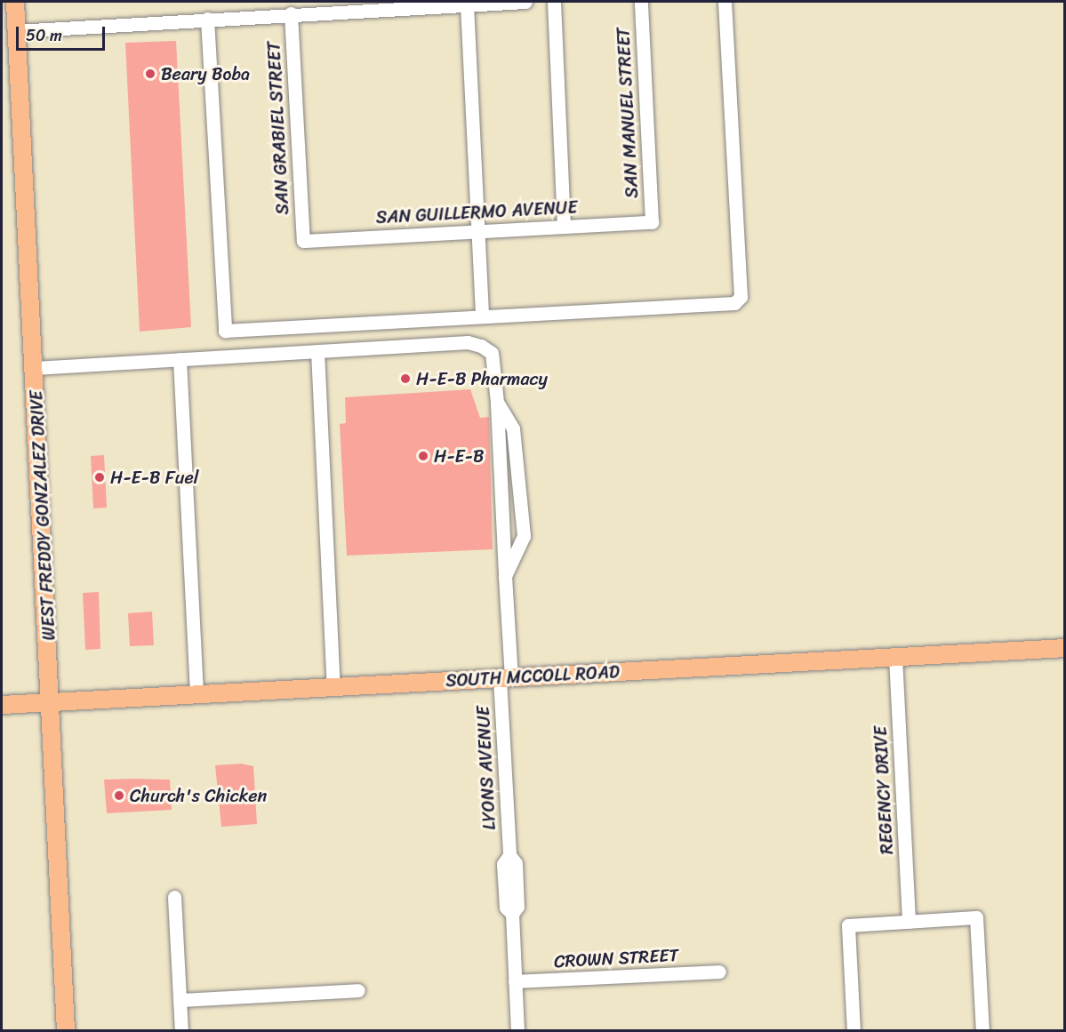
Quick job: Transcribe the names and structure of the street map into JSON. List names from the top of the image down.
{
  "streets": {
    "main road": ["WEST FREDDY GONZALEZ DRIVE", "SOUTH MCCOLL ROAD"],
    "street": [
      "SAN MANUEL STREET",
      "SAN GRABIEL STREET",
      "SAN GUILLERMO AVENUE",
      "LYONS AVENUE",
      "REGENCY DRIVE",
      "CROWN STREET"
    ]
  },
  "crossings": [
    ["SAN MANUEL STREET", "SAN GUILLERMO AVENUE"],
    ["SAN GRABIEL STREET", "SAN GUILLERMO AVENUE"],
    ["WEST FREDDY GONZALEZ DRIVE", "SOUTH MCCOLL ROAD"],
    ["SOUTH MCCOLL ROAD", "LYONS AVENUE"],
    ["SOUTH MCCOLL ROAD", "REGENCY DRIVE"],
    ["LYONS AVENUE", "CROWN STREET"]
  ],
  "places": [
    "Beary Boba",
    "H-E-B Pharmacy",
    "H-E-B",
    "H-E-B Fuel",
    "Church's Chicken"
  ],
  "scale_bar": "50 m"
}
